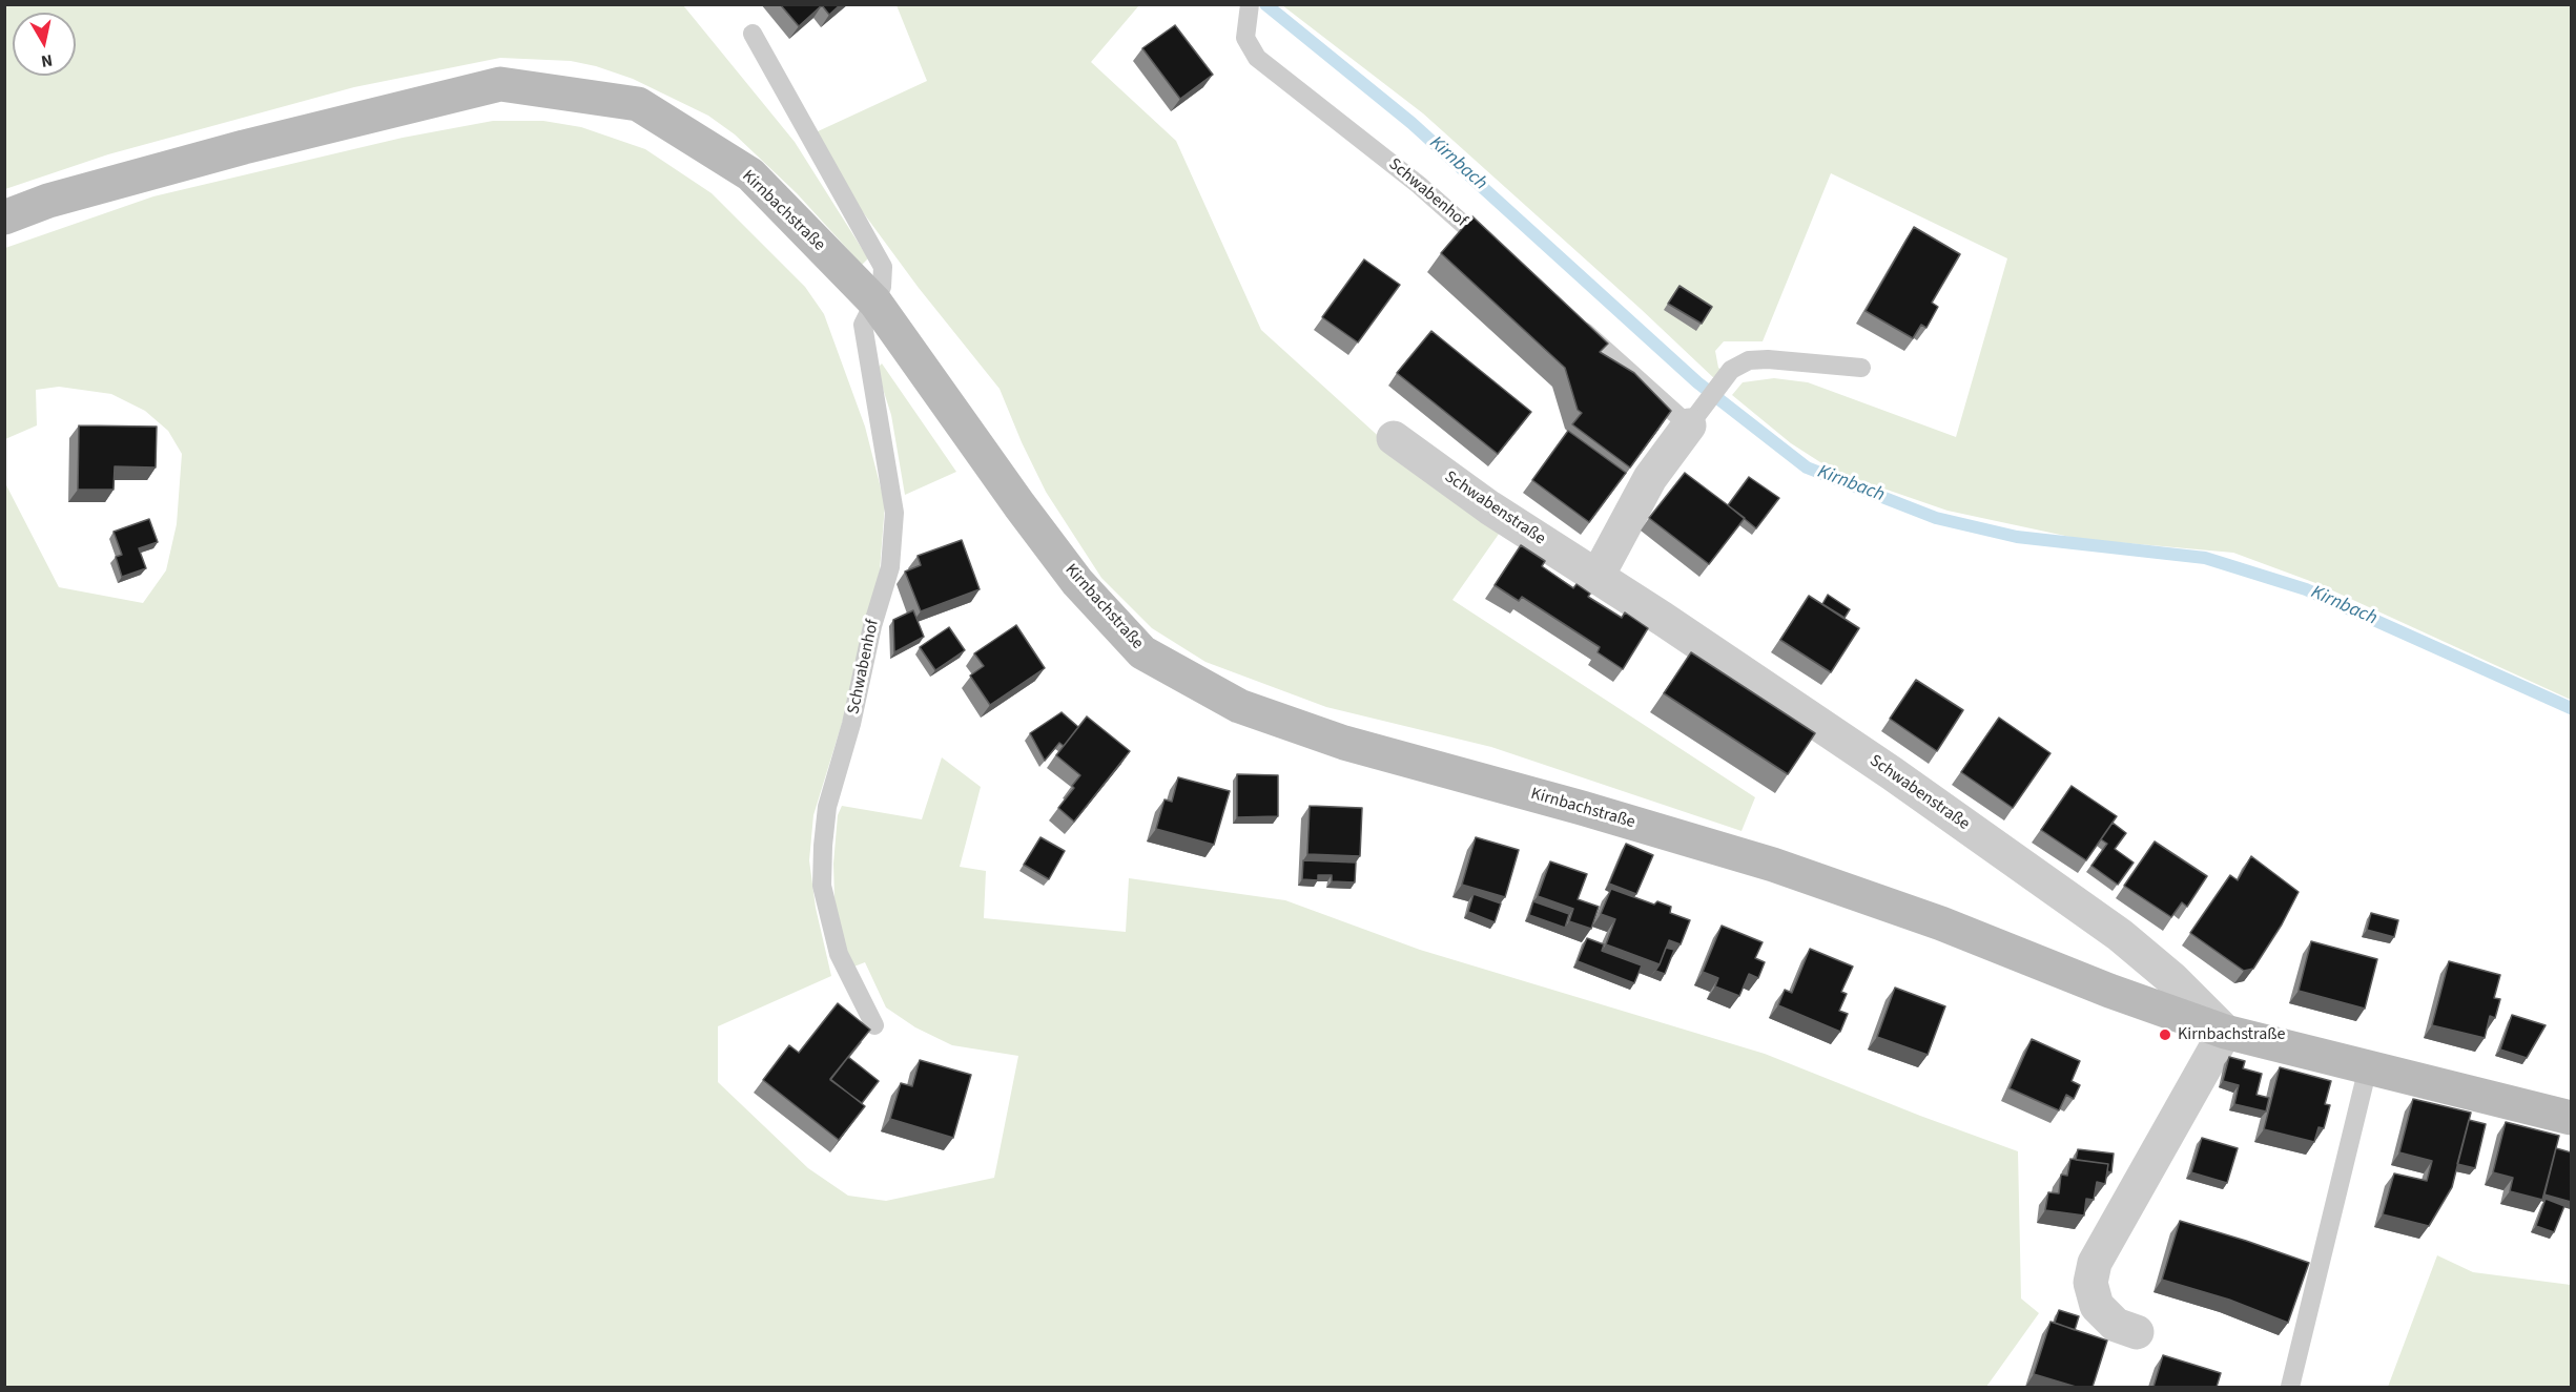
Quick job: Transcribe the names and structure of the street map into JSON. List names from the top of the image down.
{
  "streets": {
    "main road": ["Kirnbachstraße"],
    "street": ["Schwabenstraße"],
    "lane": ["Schwabenhof"]
  },
  "crossings": [
    ["Schwabenhof", "Kirnbachstraße"],
    ["Kirnbachstraße", "Schwabenstraße"]
  ],
  "water": ["Kirnbach"],
  "places": ["Kirnbachstraße"],
  "north": "bottom"
}
